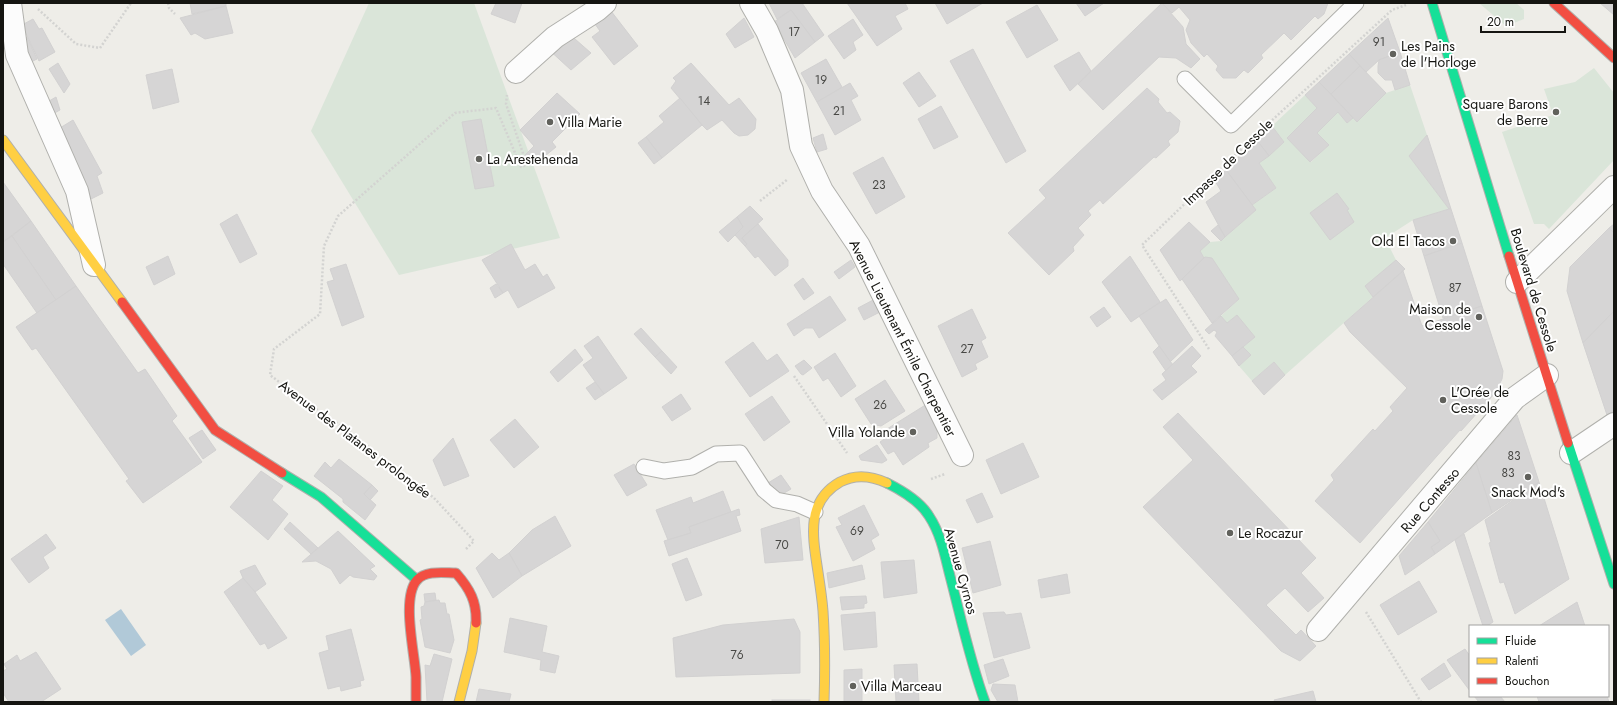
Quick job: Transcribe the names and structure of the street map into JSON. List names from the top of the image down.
{
  "streets": {
    "street": [
      "Boulevard de Cessole",
      "Avenue Lieutenant Émile Charpentier",
      "Rue Contesso",
      "Avenue Cyrnos"
    ],
    "path": ["Impasse de Cessole", "Avenue des Platanes prolongée"]
  },
  "crossings": [
    ["Boulevard de Cessole", "Rue Contesso"]
  ],
  "places": [
    "Les Pains de l'Horloge",
    "Square Barons de Berre",
    "Villa Marie",
    "La Arestehenda",
    "Old El Tacos",
    "Maison de Cessole",
    "L'Orée de Cessole",
    "Villa Yolande",
    "Snack Mod's",
    "Le Rocazur",
    "Villa Marceau"
  ],
  "house_numbers": [
    "17",
    "91",
    "19",
    "14",
    "21",
    "23",
    "87",
    "27",
    "26",
    "83",
    "83",
    "69",
    "70",
    "76"
  ],
  "legend": ["Fluide", "Ralenti", "Bouchon"],
  "scale_bar": "20 m"
}
